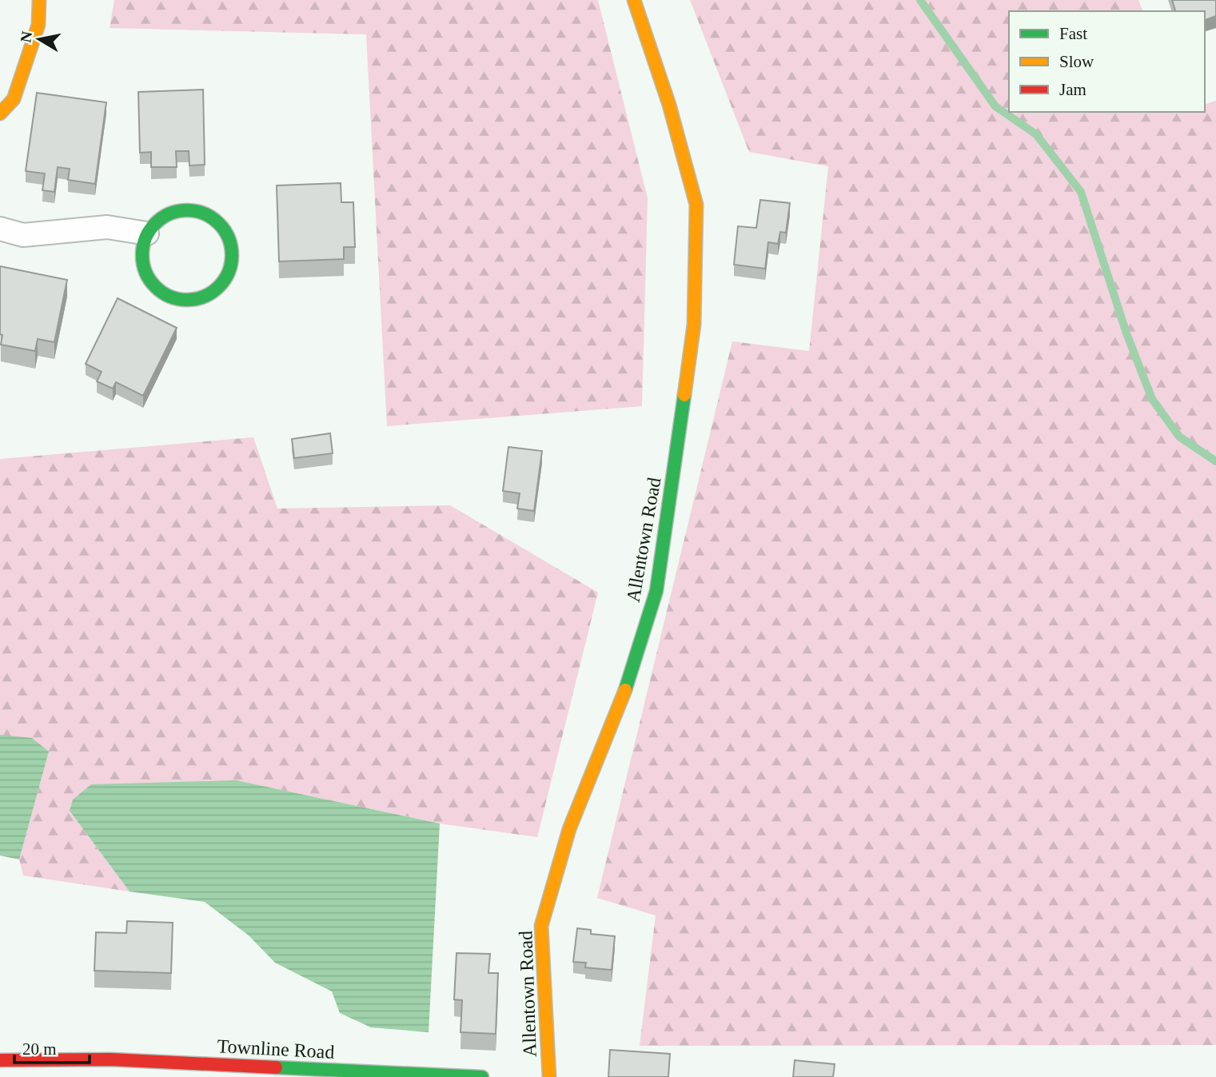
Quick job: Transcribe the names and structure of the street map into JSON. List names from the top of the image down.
{
  "streets": {
    "street": ["Allentown Road", "Townline Road"]
  },
  "legend": ["Fast", "Slow", "Jam"],
  "scale_bar": "20 m",
  "north": "left"
}
